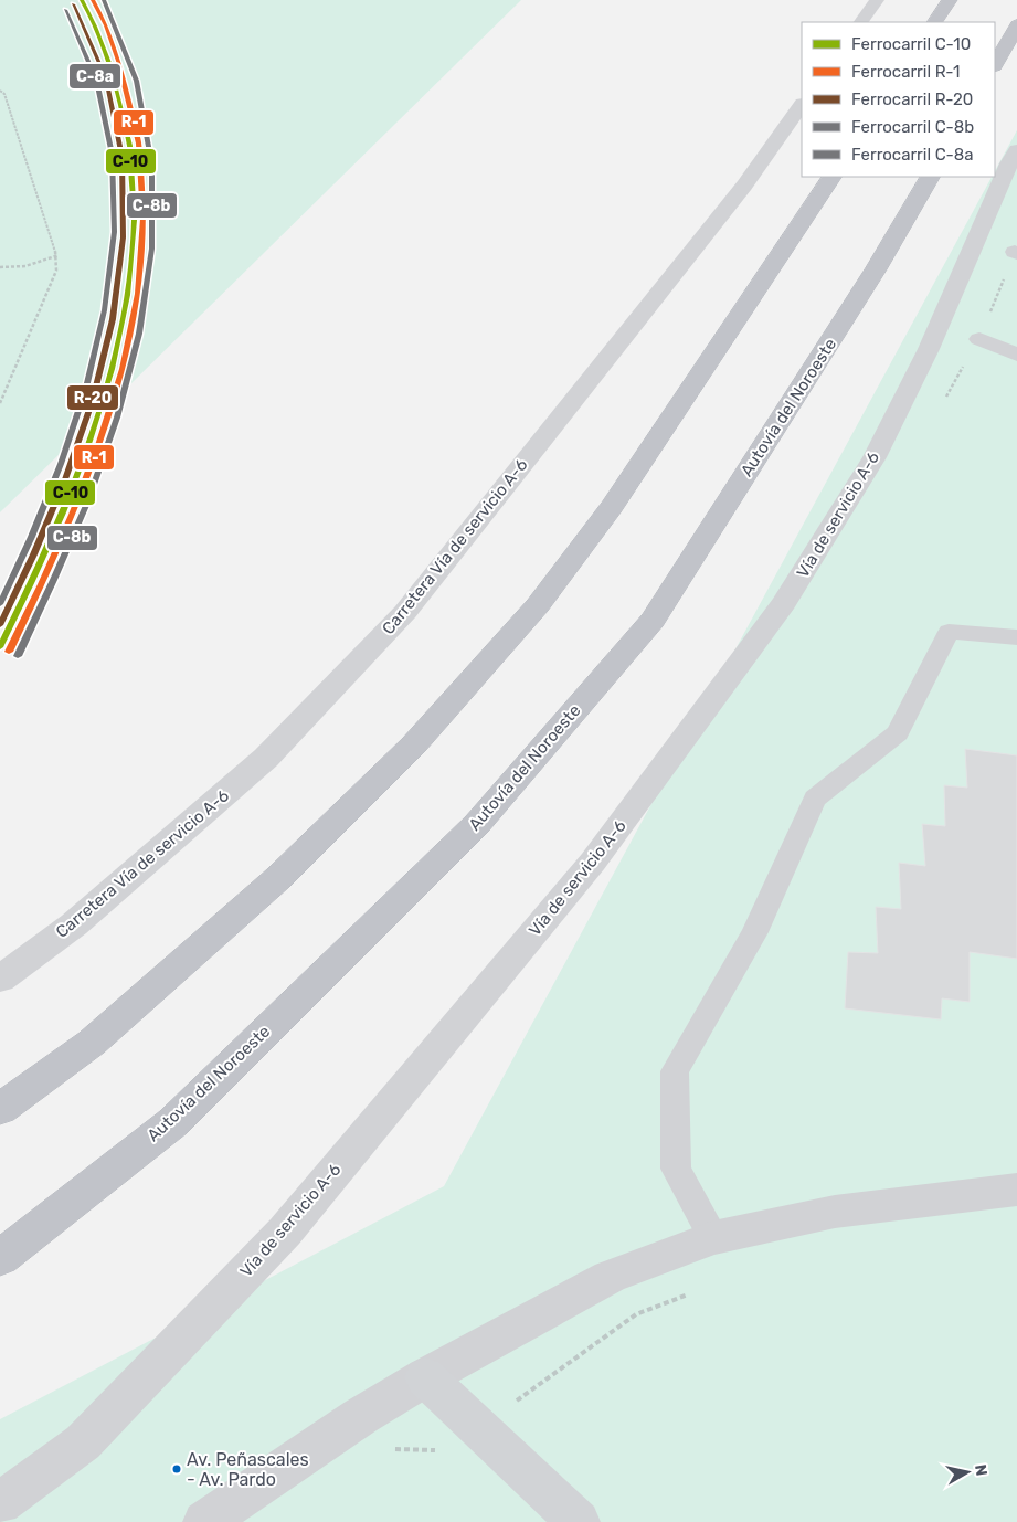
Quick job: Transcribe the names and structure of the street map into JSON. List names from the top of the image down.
{
  "streets": {
    "highway": ["Autovía del Noroeste"],
    "street": ["Vía de servicio A-6", "Carretera Vía de servicio A-6"]
  },
  "places": ["Av. Peñascales - Av. Pardo"],
  "lines": [
    "rail line C-10",
    "rail line R-1",
    "rail line C-8b",
    "rail line R-20",
    "rail line C-8a"
  ],
  "legend": [
    "Ferrocarril C-10",
    "Ferrocarril R-1",
    "Ferrocarril R-20",
    "Ferrocarril C-8b",
    "Ferrocarril C-8a"
  ],
  "north": "right"
}
